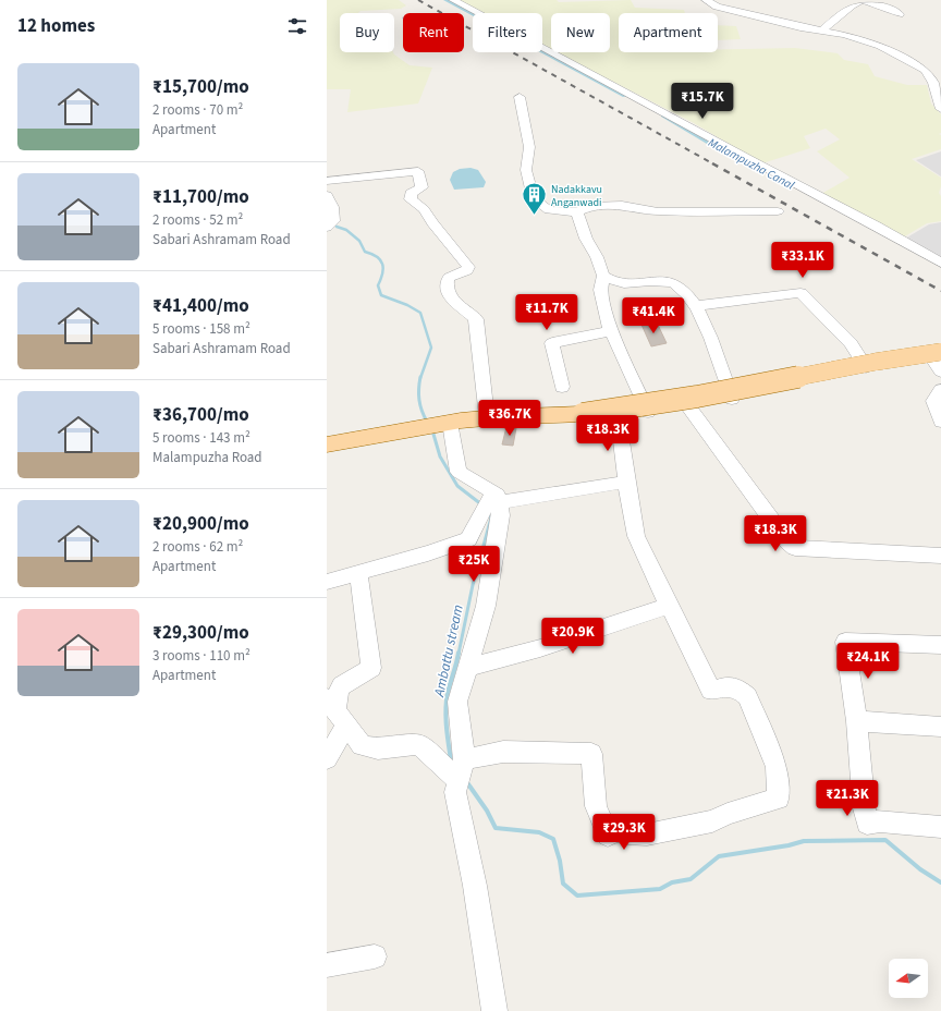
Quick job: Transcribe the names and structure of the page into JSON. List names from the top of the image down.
{
  "water": ["Malampuzha Canal", "Ambattu stream"],
  "places": {
    "building": ["Nadakkavu Anganwadi"]
  },
  "north": "left",
  "page": {
    "heading": "12 homes",
    "chip": [
      "Buy",
      "Rent",
      "Filters",
      "New",
      "Apartment"
    ],
    "list": [
      {
        "name": "₹15,700/mo",
        "note": "2 rooms · 70 m² · Apartment"
      },
      {
        "name": "₹11,700/mo",
        "note": "2 rooms · 52 m² · Sabari Ashramam Road"
      },
      {
        "name": "₹41,400/mo",
        "note": "5 rooms · 158 m² · Sabari Ashramam Road"
      },
      {
        "name": "₹36,700/mo",
        "note": "5 rooms · 143 m² · Malampuzha Road"
      },
      {
        "name": "₹20,900/mo",
        "note": "2 rooms · 62 m² · Apartment"
      },
      {
        "name": "₹29,300/mo",
        "note": "3 rooms · 110 m² · Apartment"
      }
    ],
    "price": [
      "₹15.7K",
      "₹33.1K",
      "₹11.7K",
      "₹41.4K",
      "₹36.7K",
      "₹18.3K",
      "₹18.3K",
      "₹25K",
      "₹20.9K",
      "₹24.1K",
      "₹21.3K",
      "₹29.3K"
    ]
  }
}
